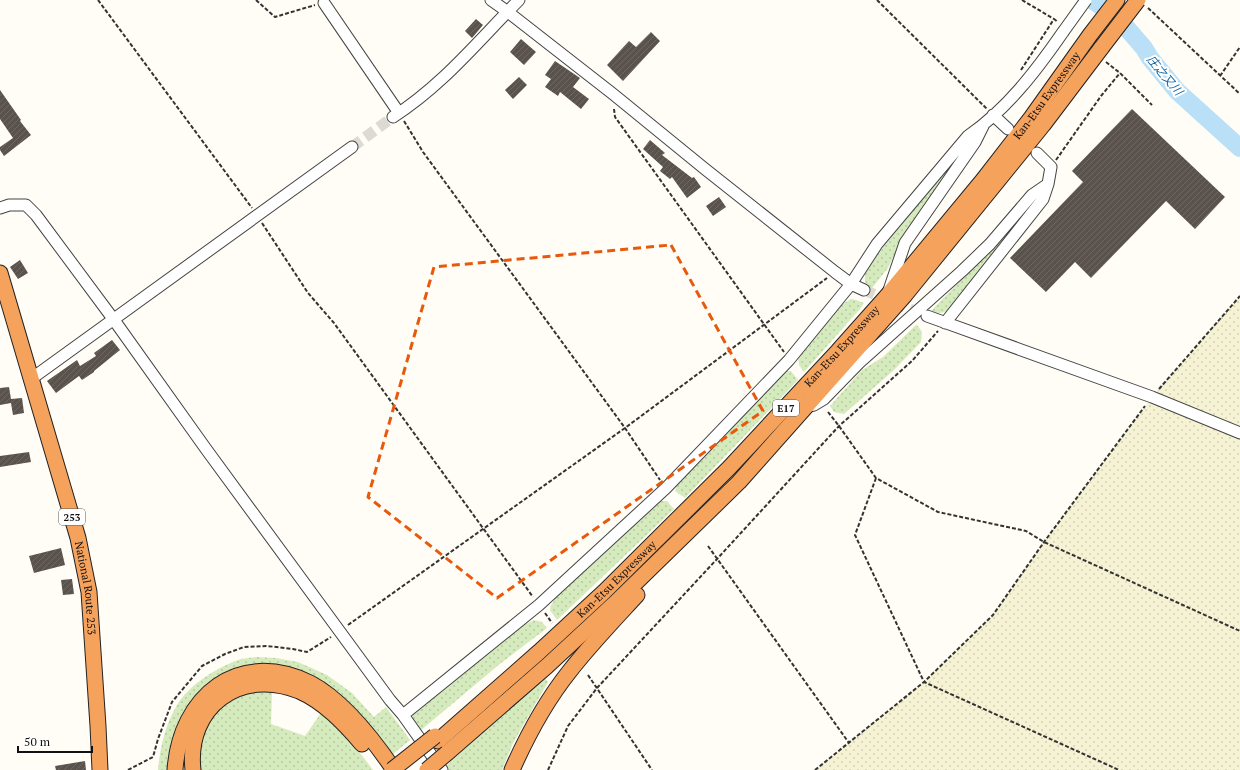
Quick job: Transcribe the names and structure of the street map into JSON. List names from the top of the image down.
{
  "streets": {
    "highway": [
      "Kan-Etsu Expressway",
      "E17",
      "253",
      "National Route 253"
    ]
  },
  "water": ["庄之又川"],
  "scale_bar": "50 m"
}
